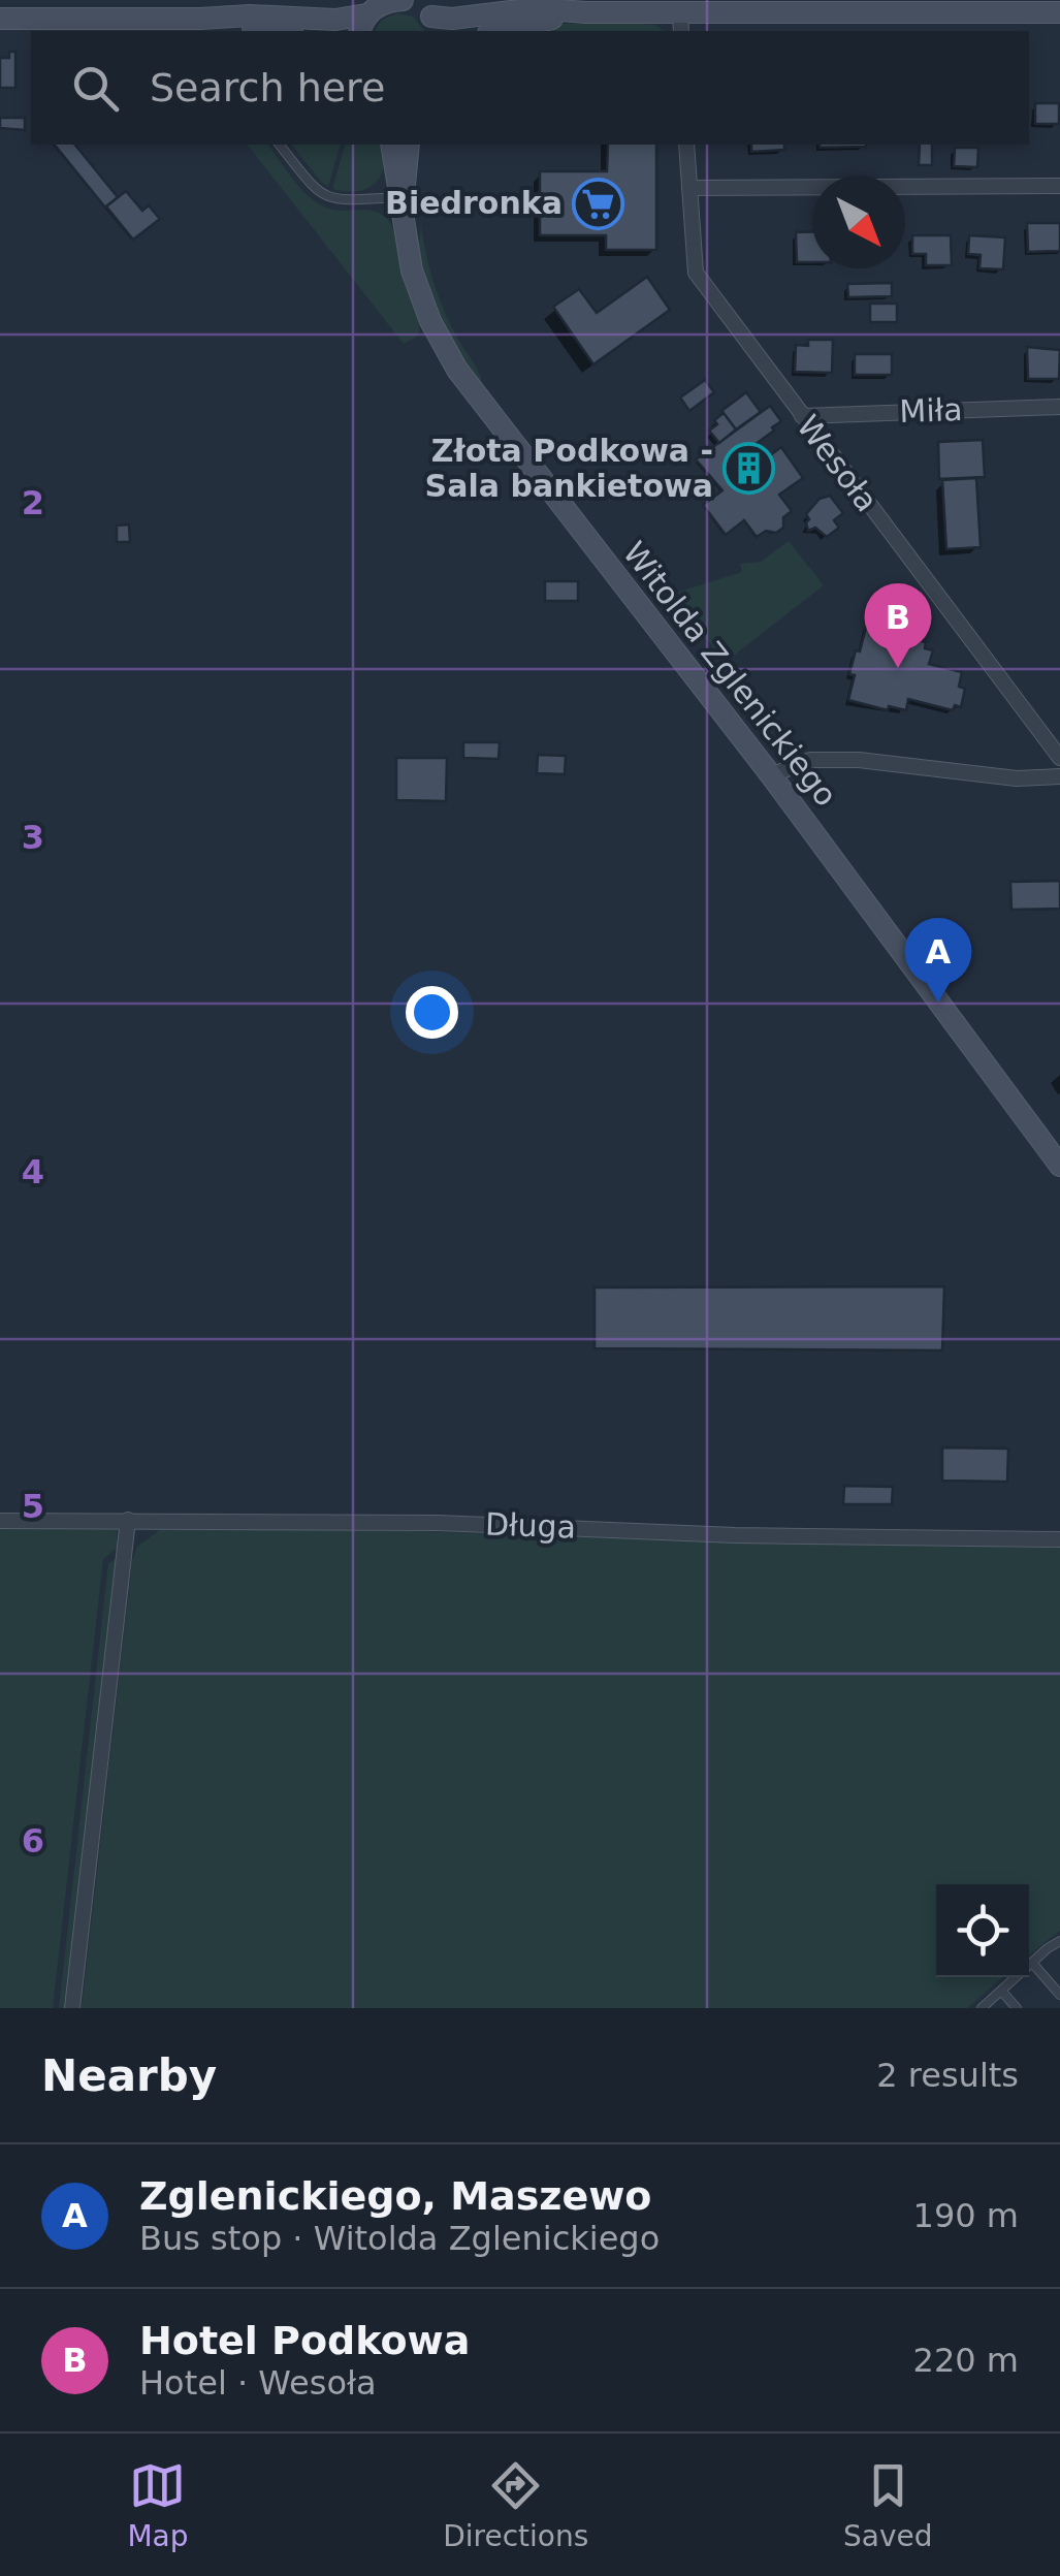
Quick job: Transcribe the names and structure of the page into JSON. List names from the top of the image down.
{
  "streets": {
    "main road": ["Witolda Zglenickiego"],
    "street": ["Miła", "Wesoła", "Długa"]
  },
  "crossings": [
    ["Miła", "Wesoła"]
  ],
  "places": {
    "supermarket": ["Biedronka"],
    "building": ["Złota Podkowa - Sala bankietowa"]
  },
  "north": "bottom right",
  "page": {
    "search": "Search here",
    "pins": ["B", "A"],
    "heading": ["Nearby", "2 results"],
    "list": [
      {
        "mark": "A",
        "name": "Zglenickiego, Maszewo",
        "note": "Bus stop · Witolda Zglenickiego",
        "value": "190 m"
      },
      {
        "mark": "B",
        "name": "Hotel Podkowa",
        "note": "Hotel · Wesoła",
        "value": "220 m"
      }
    ],
    "nav": ["Map", "Directions", "Saved"]
  },
  "grid": {
    "rows": [
      "2",
      "3",
      "4",
      "5",
      "6"
    ]
  }
}
